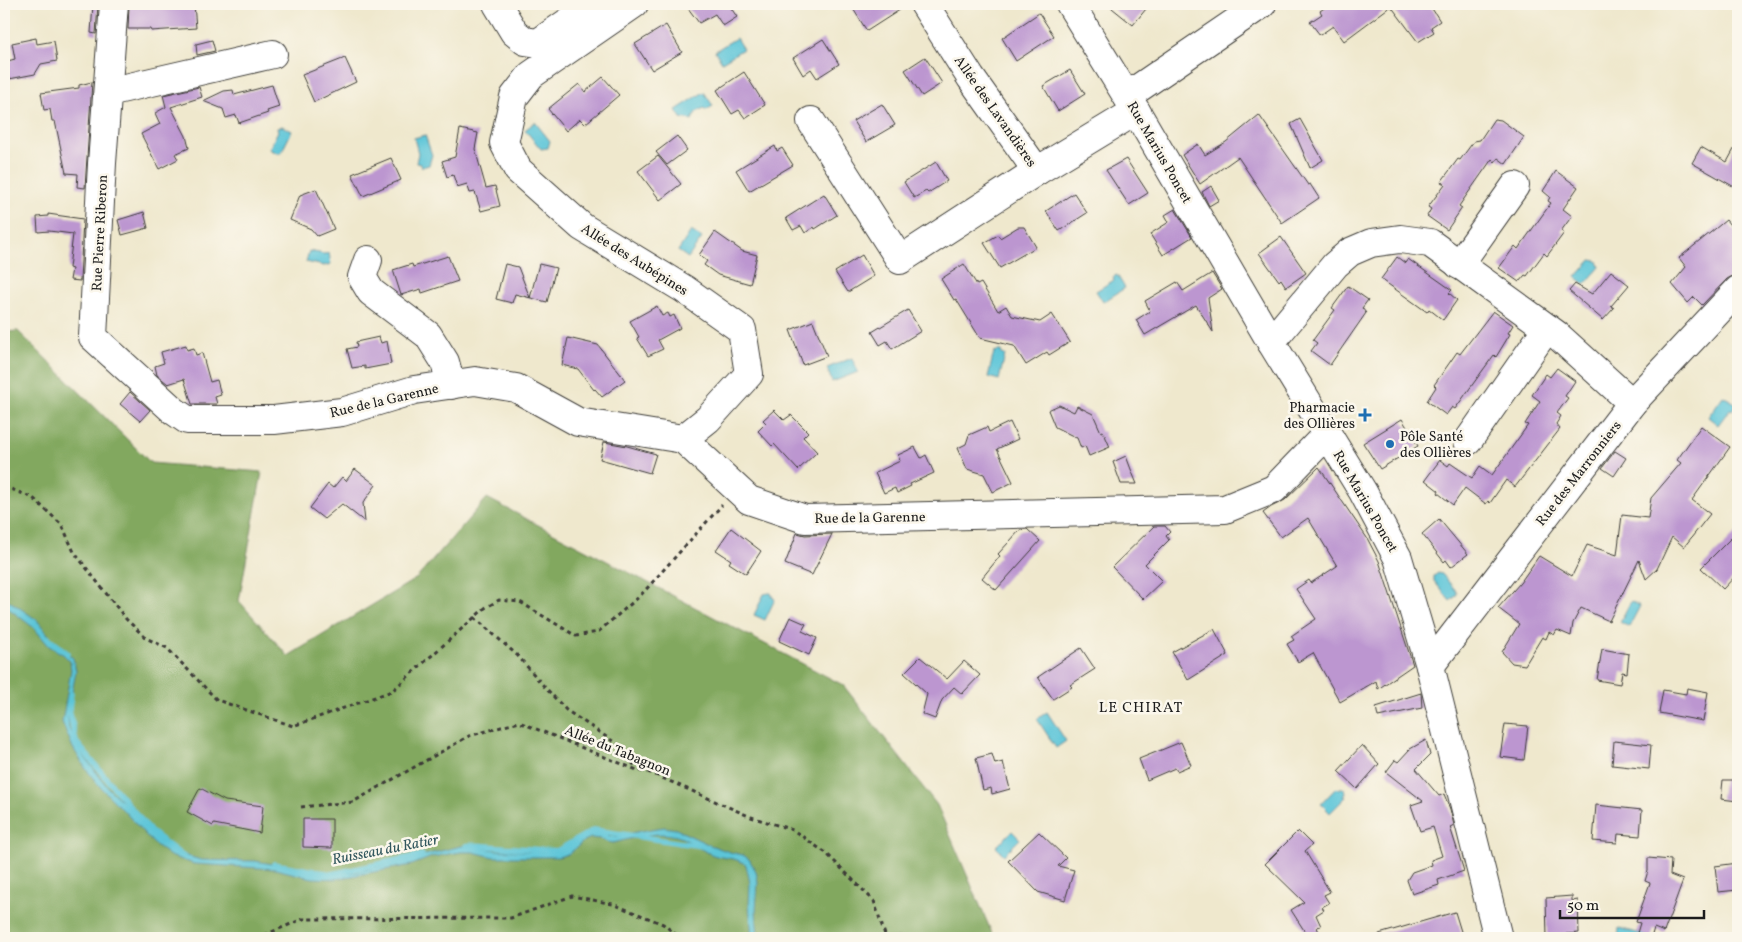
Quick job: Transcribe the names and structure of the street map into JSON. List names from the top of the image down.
{
  "streets": {
    "street": [
      "Allée des Lavandières",
      "Rue Marius Poncet",
      "Rue Pierre Riberon",
      "Allée des Aubépines",
      "Rue de la Garenne",
      "Rue des Marronniers"
    ],
    "path": ["Allée du Tabagnon"]
  },
  "crossings": [
    ["Allée des Lavandières", "Rue Marius Poncet"],
    ["Rue Marius Poncet", "Rue de la Garenne"],
    ["Rue Marius Poncet", "Rue des Marronniers"],
    ["Rue Pierre Riberon", "Rue de la Garenne"],
    ["Allée des Aubépines", "Rue de la Garenne"]
  ],
  "districts": ["LE CHIRAT"],
  "water": ["Ruisseau du Ratier"],
  "places": {
    "health": ["Pharmacie des Ollières"],
    "other": ["Pôle Santé des Ollières"]
  },
  "scale_bar": "50 m"
}
